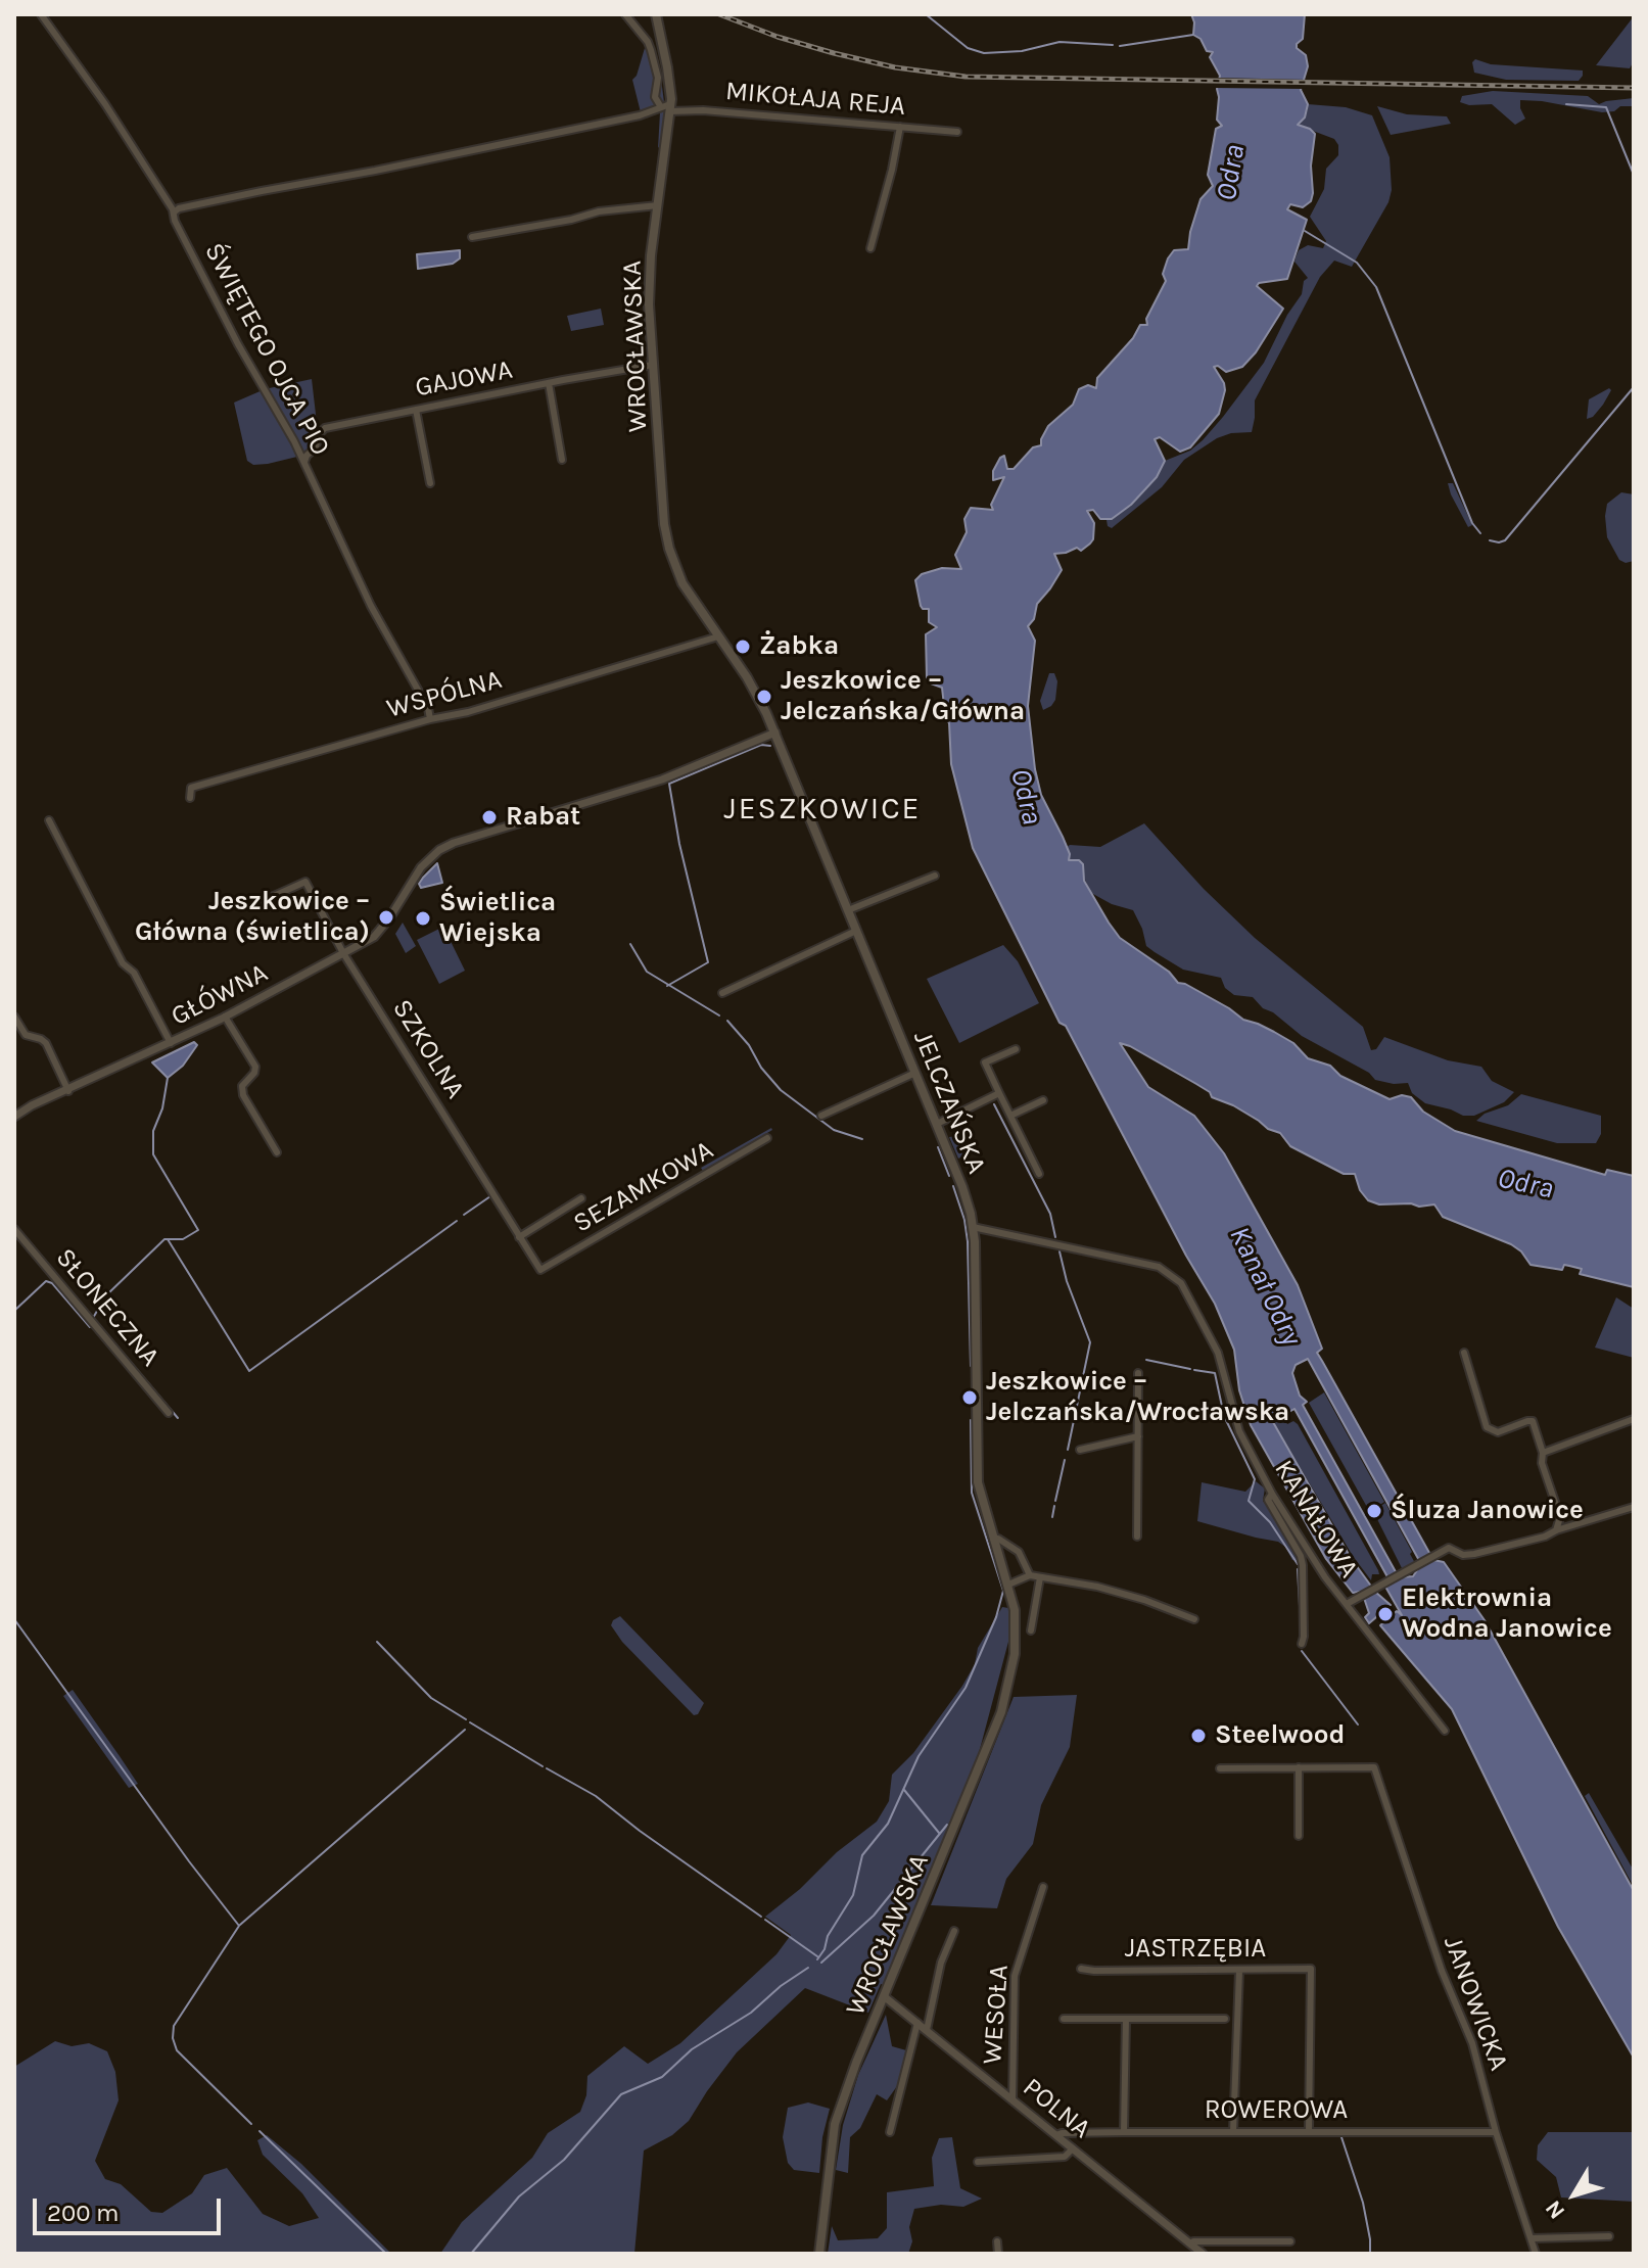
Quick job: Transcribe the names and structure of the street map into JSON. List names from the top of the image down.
{
  "streets": {
    "main road": ["WROCŁAWSKA", "JELCZAŃSKA"],
    "street": [
      "MIKOŁAJA REJA",
      "ŚWIĘTEGO OJCA PIO",
      "GAJOWA",
      "WSPÓLNA",
      "GŁÓWNA",
      "SZKOLNA",
      "SEZAMKOWA",
      "SŁONECZNA",
      "KANAŁOWA",
      "JASTRZĘBIA",
      "JANOWICKA",
      "WESOŁA",
      "POLNA",
      "ROWEROWA"
    ]
  },
  "crossings": [
    ["MIKOŁAJA REJA", "WROCŁAWSKA"],
    ["MIKOŁAJA REJA", "ŚWIĘTEGO OJCA PIO"],
    ["WROCŁAWSKA", "GAJOWA"],
    ["WROCŁAWSKA", "JELCZAŃSKA"],
    ["WROCŁAWSKA", "POLNA"],
    ["ŚWIĘTEGO OJCA PIO", "GAJOWA"],
    ["ŚWIĘTEGO OJCA PIO", "WSPÓLNA"],
    ["WSPÓLNA", "JELCZAŃSKA"],
    ["GŁÓWNA", "SZKOLNA"],
    ["GŁÓWNA", "JELCZAŃSKA"],
    ["SZKOLNA", "SEZAMKOWA"],
    ["JELCZAŃSKA", "KANAŁOWA"],
    ["JASTRZĘBIA", "ROWEROWA"],
    ["JANOWICKA", "ROWEROWA"],
    ["WESOŁA", "POLNA"],
    ["POLNA", "ROWEROWA"]
  ],
  "districts": ["JESZKOWICE"],
  "water": ["Odra", "Kanał Odry"],
  "places": [
    "Żabka",
    "Jeszkowice – Jelczańska/Główna",
    "Rabat",
    "Jeszkowice – Główna (świetlica)",
    "Świetlica Wiejska",
    "Jeszkowice – Jelczańska/Wrocławska",
    "Śluza Janowice",
    "Elektrownia Wodna Janowice",
    "Steelwood"
  ],
  "scale_bar": "200 m",
  "north": "bottom left"
}
